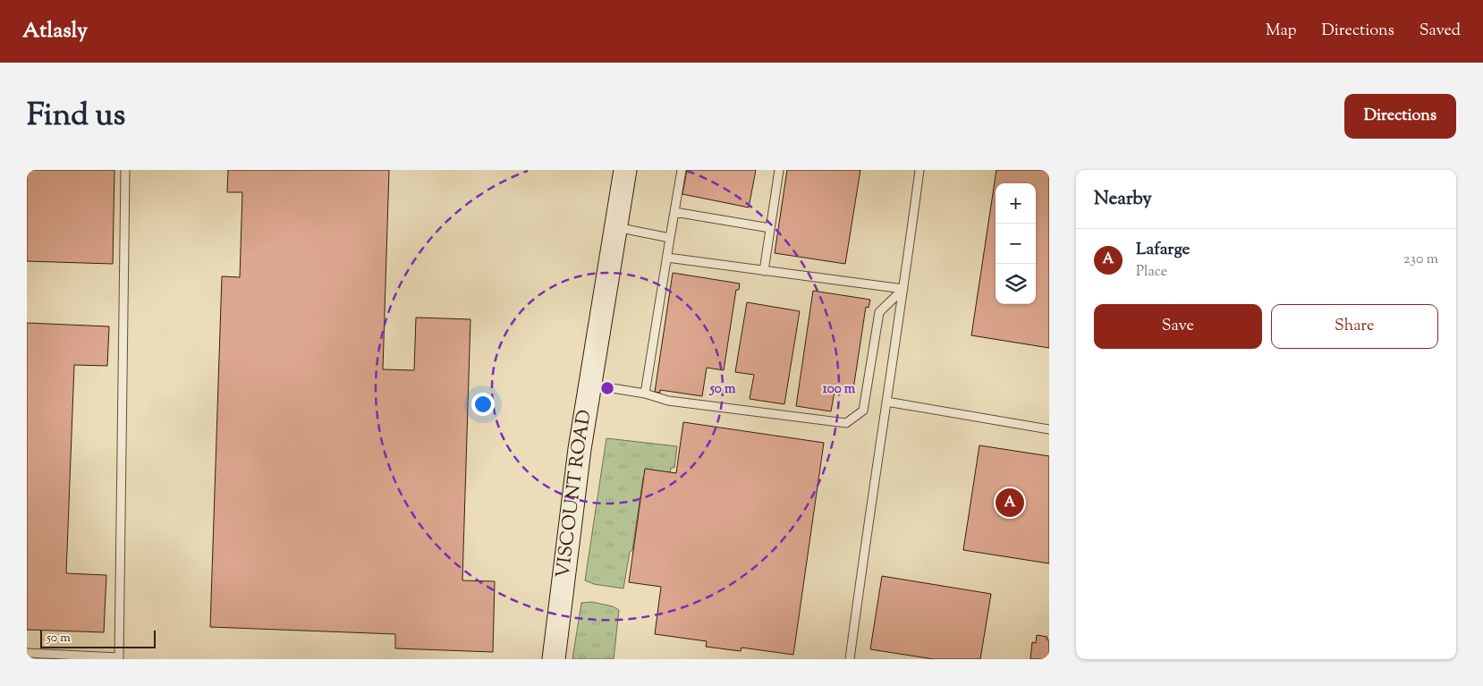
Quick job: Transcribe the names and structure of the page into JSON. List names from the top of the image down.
{
  "streets": {
    "street": ["VISCOUNT ROAD"]
  },
  "scale_bar": "50 m",
  "page": {
    "header": "Atlasly",
    "nav": ["Map", "Directions", "Saved"],
    "title": "Find us",
    "buttons": [
      "Directions",
      ["Save", "Share"]
    ],
    "heading": "Nearby",
    "map_buttons": ["+", "−"],
    "list": [
      {
        "mark": "A",
        "name": "Lafarge",
        "note": "Place",
        "value": "230 m"
      }
    ],
    "pins": "A",
    "scale": "50 m"
  },
  "rings": ["50 m", "100 m"]
}
